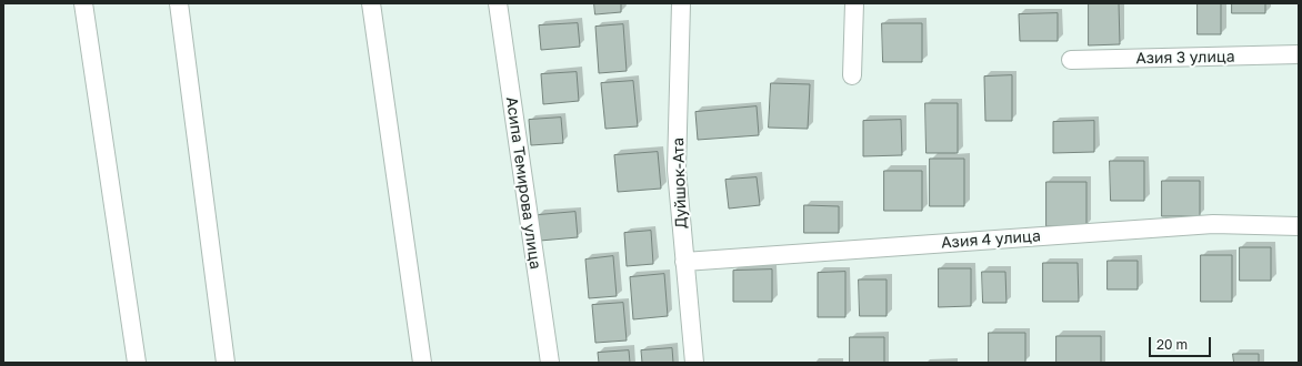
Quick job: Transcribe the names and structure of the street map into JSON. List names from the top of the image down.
{
  "streets": {
    "street": [
      "Азия 3 улица",
      "Асипа Темирова улица",
      "Дуйшок-Ата",
      "Азия 4 улица"
    ]
  },
  "crossings": [
    ["Дуйшок-Ата", "Азия 4 улица"]
  ],
  "scale_bar": "20 m"
}
